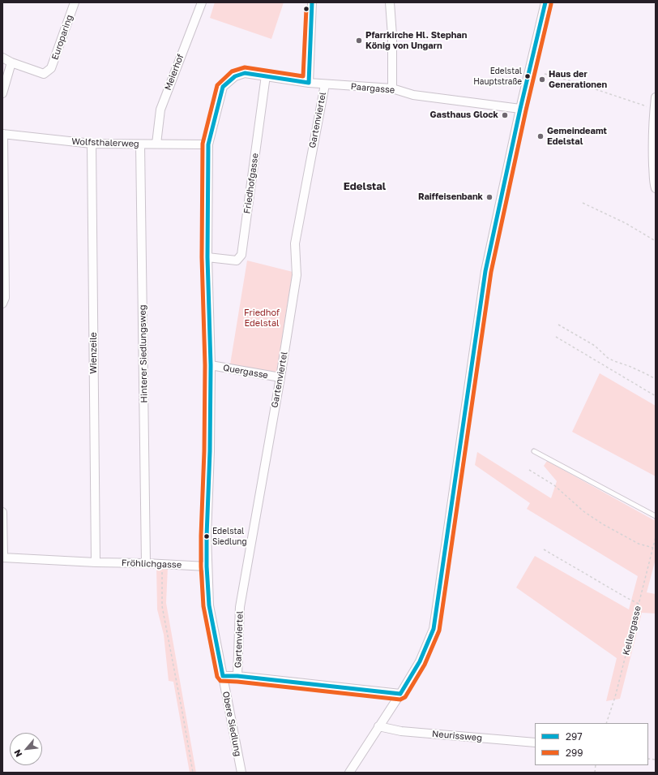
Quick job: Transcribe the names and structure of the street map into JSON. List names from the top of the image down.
{
  "streets": {
    "street": [
      "Europaring",
      "Meierhof",
      "Paargasse",
      "Gartenviertel",
      "Wolfsthalerweg",
      "Friedhofgasse",
      "Wienzeile",
      "Hinterer Siedlungsweg",
      "Quergasse",
      "Fröhlichgasse",
      "Obere Siedlung",
      "Neurissweg"
    ],
    "path": ["Kellergasse"]
  },
  "crossings": [
    ["Meierhof", "Wolfsthalerweg"],
    ["Paargasse", "Gartenviertel"],
    ["Paargasse", "Friedhofgasse"],
    ["Paargasse", "Obere Siedlung"],
    ["Gartenviertel", "Quergasse"],
    ["Wolfsthalerweg", "Wienzeile"],
    ["Wolfsthalerweg", "Hinterer Siedlungsweg"],
    ["Wolfsthalerweg", "Obere Siedlung"],
    ["Friedhofgasse", "Obere Siedlung"],
    ["Wienzeile", "Fröhlichgasse"],
    ["Hinterer Siedlungsweg", "Fröhlichgasse"],
    ["Quergasse", "Obere Siedlung"],
    ["Fröhlichgasse", "Obere Siedlung"]
  ],
  "districts": ["Edelstal"],
  "parks": ["Friedhof Edelstal"],
  "places": [
    "Pfarrkirche Hl. Stephan König von Ungarn",
    "Edelstal Hauptstraße",
    "Haus der Generationen",
    "Gasthaus Glock",
    "Gemeindeamt Edelstal",
    "Raiffeisenbank",
    "Edelstal Siedlung"
  ],
  "lines": ["transit line 297", "transit line 299"],
  "legend": ["297", "299"],
  "north": "bottom left"
}
